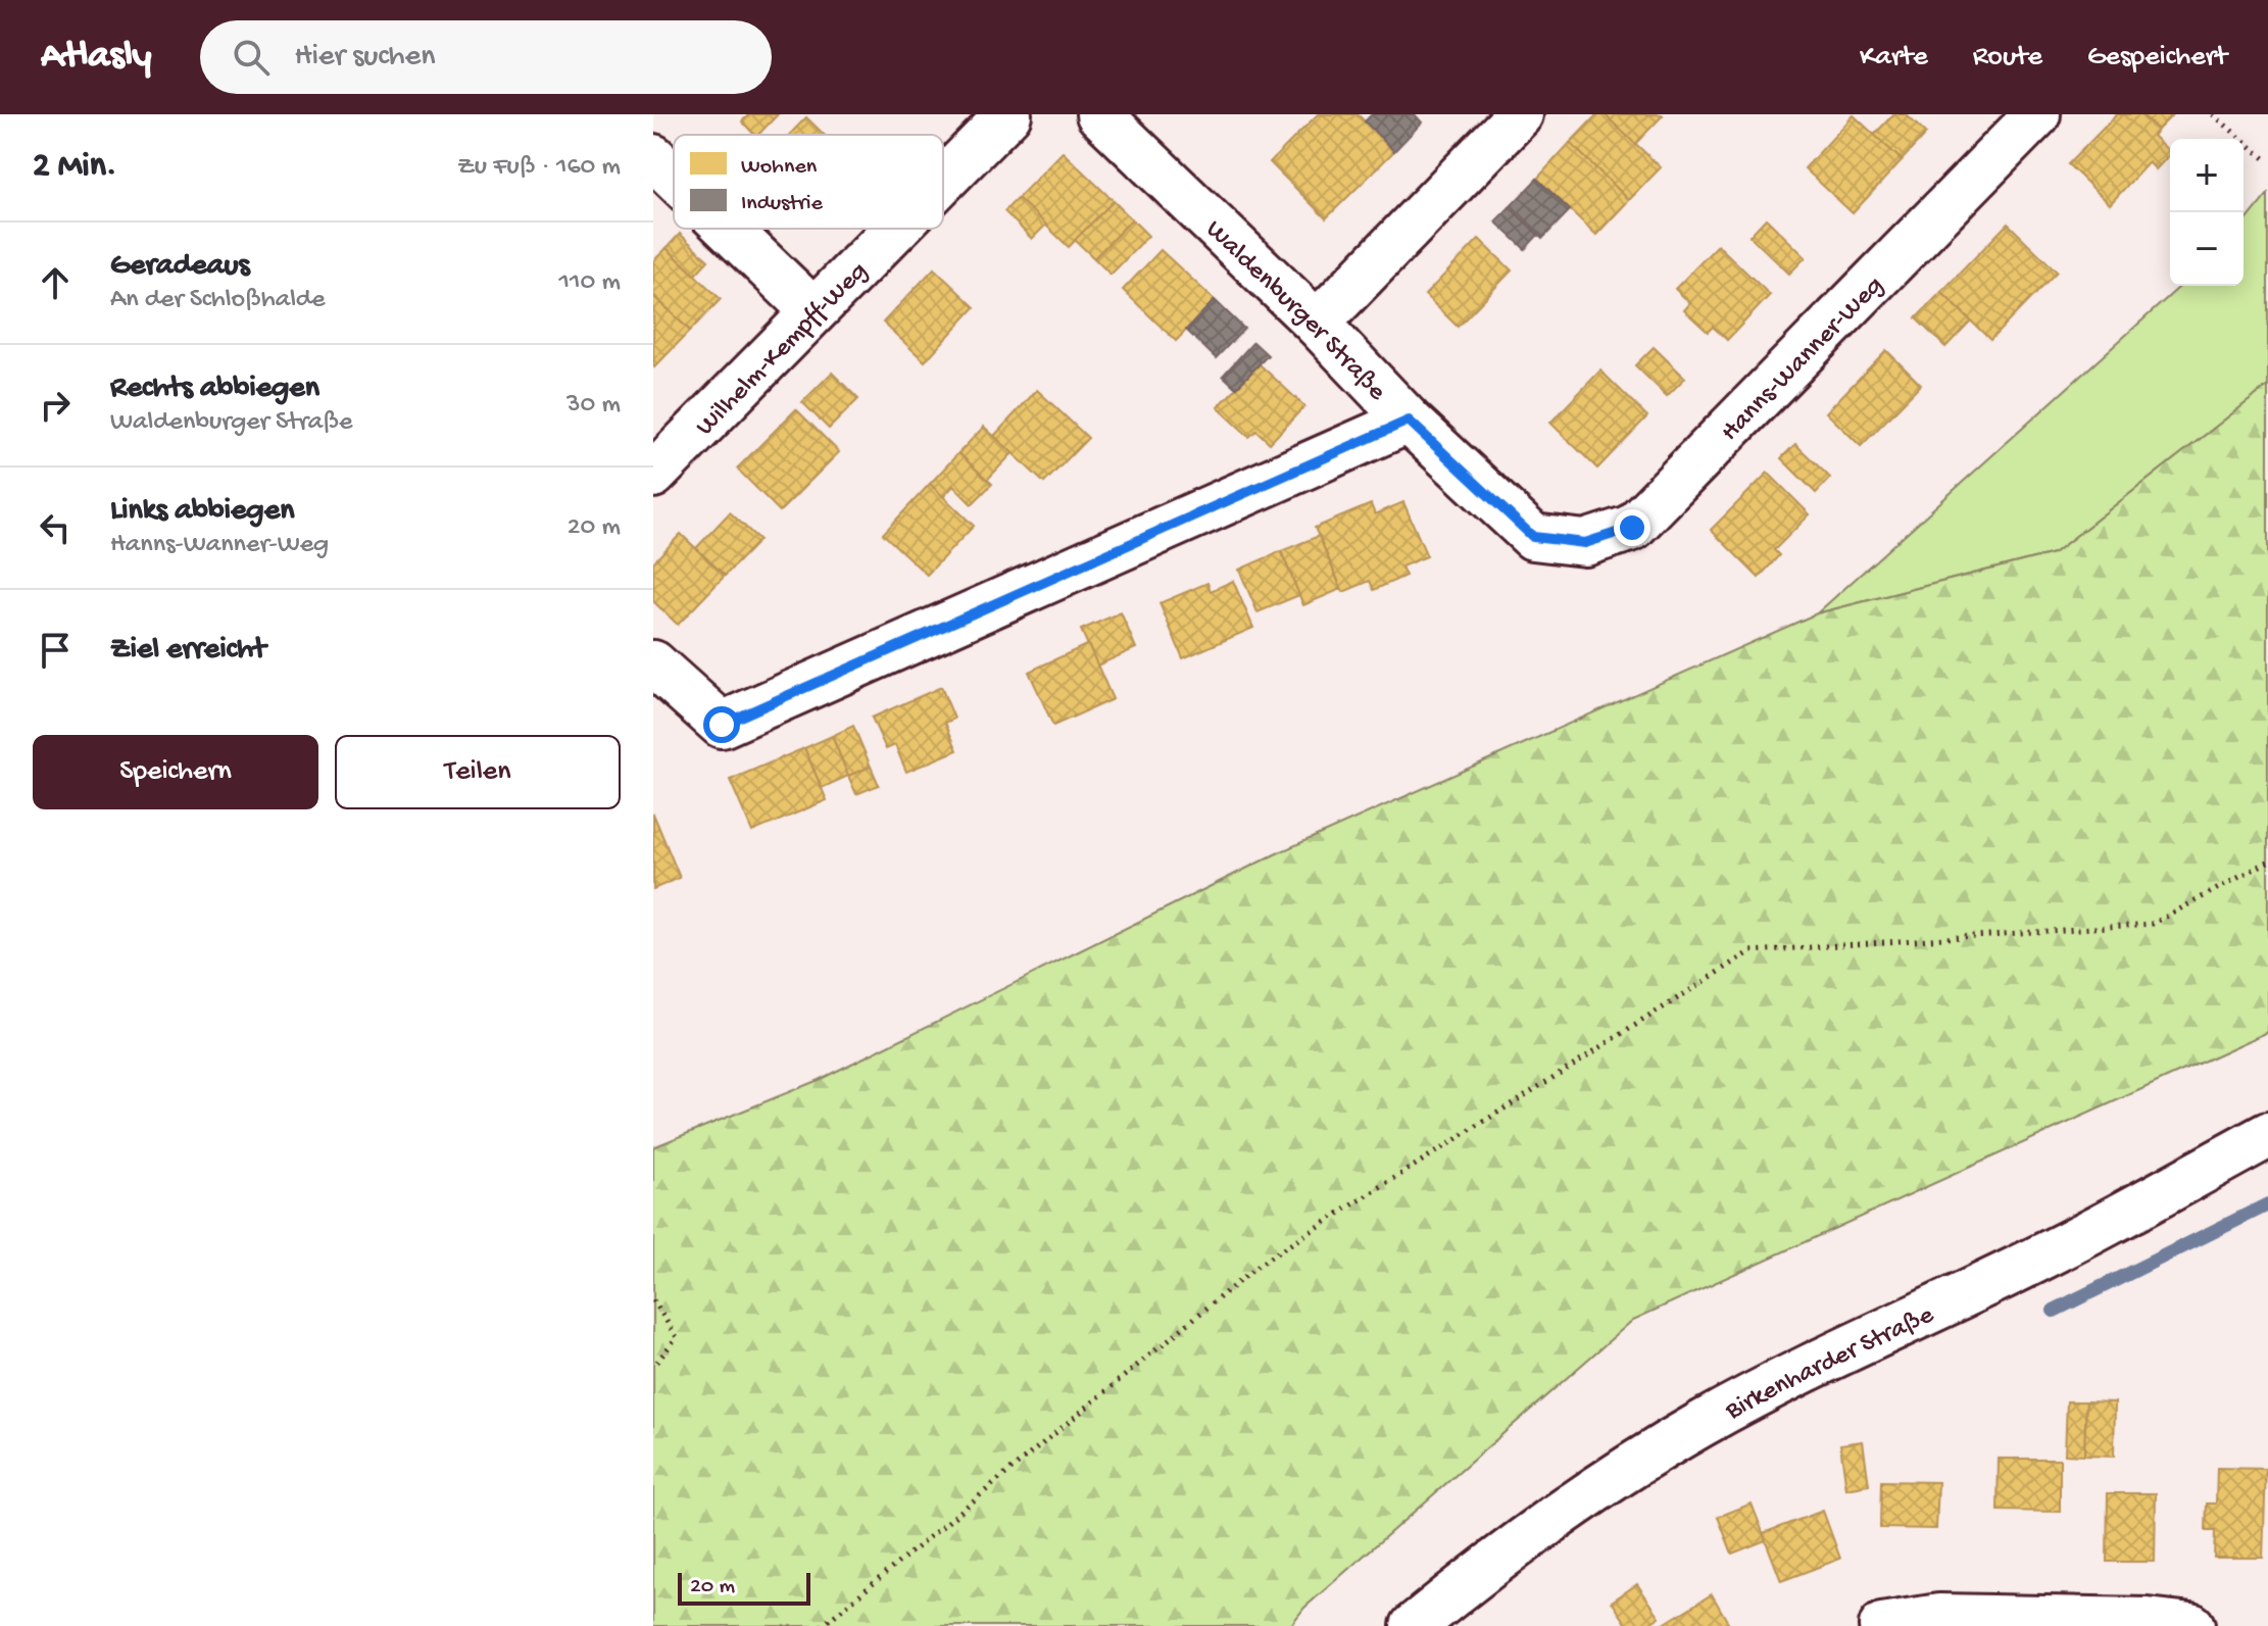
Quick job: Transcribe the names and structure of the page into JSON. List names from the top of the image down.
{
  "streets": {
    "street": [
      "Waldenburger Straße",
      "Wilhelm-Kempff-Weg",
      "Hanns-Wanner-Weg",
      "Birkenharder Straße"
    ]
  },
  "crossings": [
    ["Waldenburger Straße", "Hanns-Wanner-Weg"]
  ],
  "legend": ["Wohnen", "Industrie"],
  "scale_bar": "20 m",
  "page": {
    "header": "Atlasly",
    "search": "Hier suchen",
    "nav": ["Karte", "Route", "Gespeichert"],
    "heading": ["2 Min.", "Zu Fuß · 160 m"],
    "map_buttons": ["+", "−"],
    "list": [
      ["Geradeaus", "An der Schloßhalde", "110 m"],
      ["Rechts abbiegen", "Waldenburger Straße", "30 m"],
      ["Links abbiegen", "Hanns-Wanner-Weg", "20 m"],
      "Ziel erreicht"
    ],
    "buttons": ["Speichern", "Teilen"],
    "scale": "20 m"
  }
}
